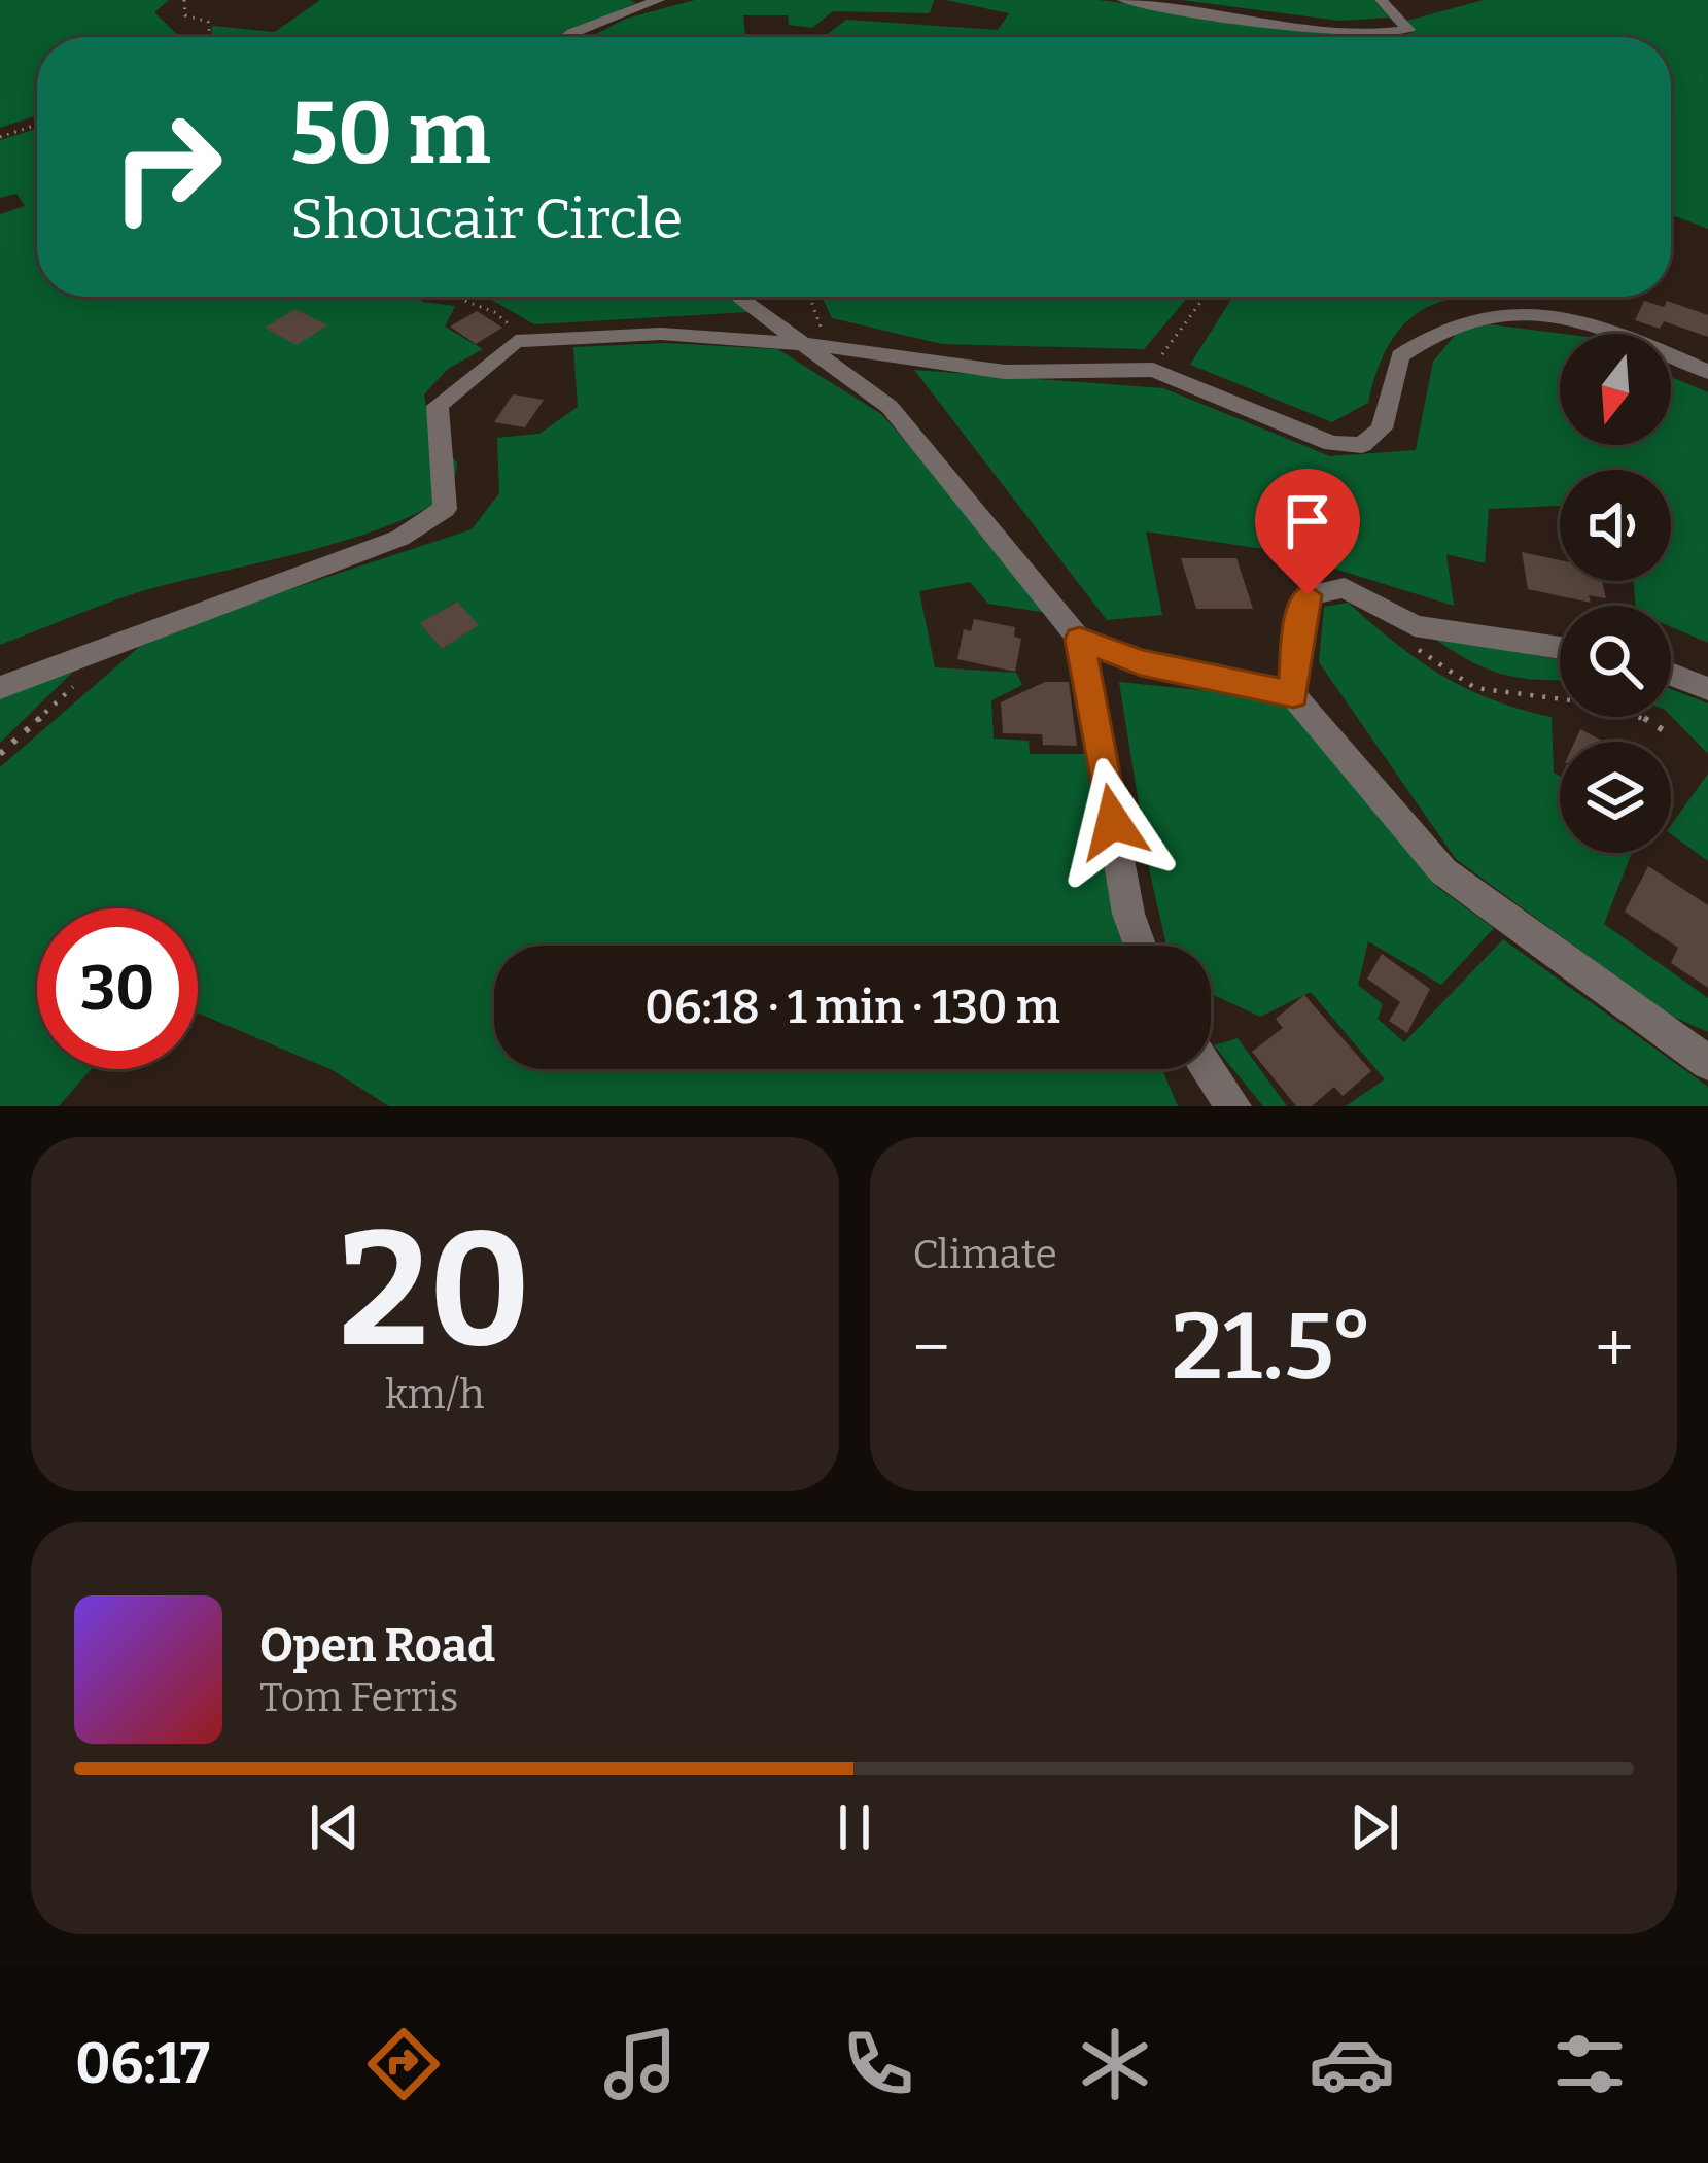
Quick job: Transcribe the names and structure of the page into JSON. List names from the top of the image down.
{
  "north": "bottom",
  "page": {
    "turn": ["50 m", "Shoucair Circle"],
    "limit": "30",
    "trip": "06:18 · 1 min · 130 m",
    "tile": [
      ["20", "km/h"],
      "Climate"
    ],
    "heat": ["−", "21.5°", "+"],
    "song": ["Open Road", "Tom Ferris"],
    "tabs": "06:17"
  }
}
